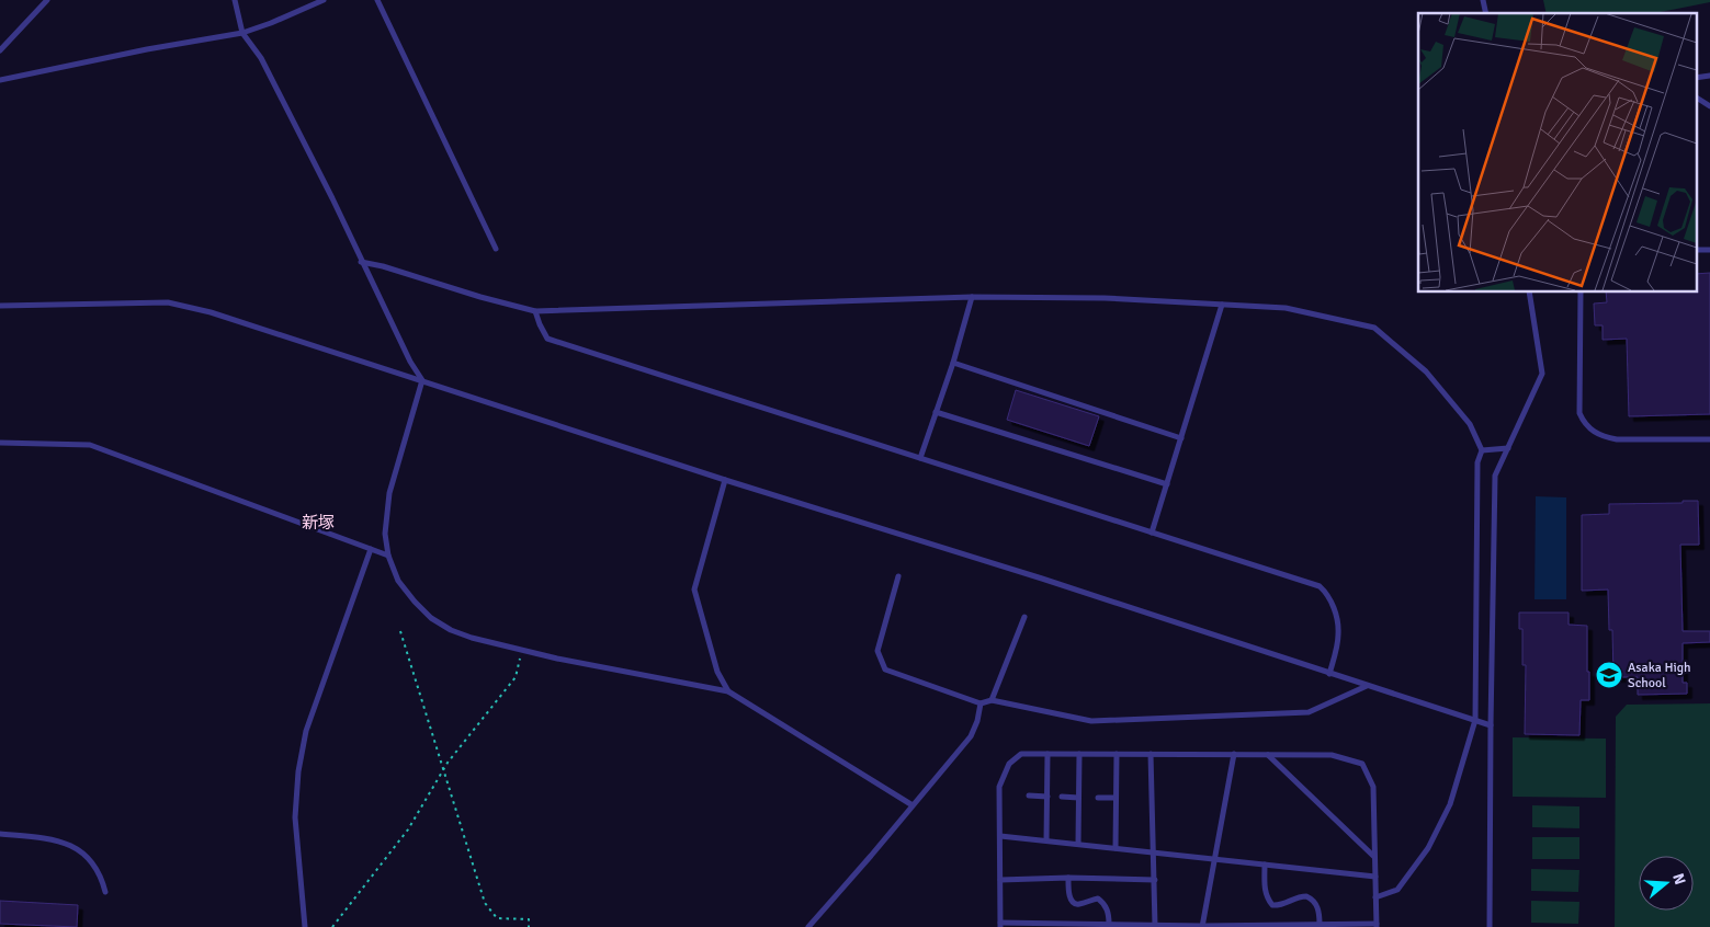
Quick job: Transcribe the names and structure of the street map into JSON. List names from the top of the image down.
{
  "districts": ["新塚"],
  "places": {
    "school or university": ["Asaka High School"]
  },
  "north": "right"
}
